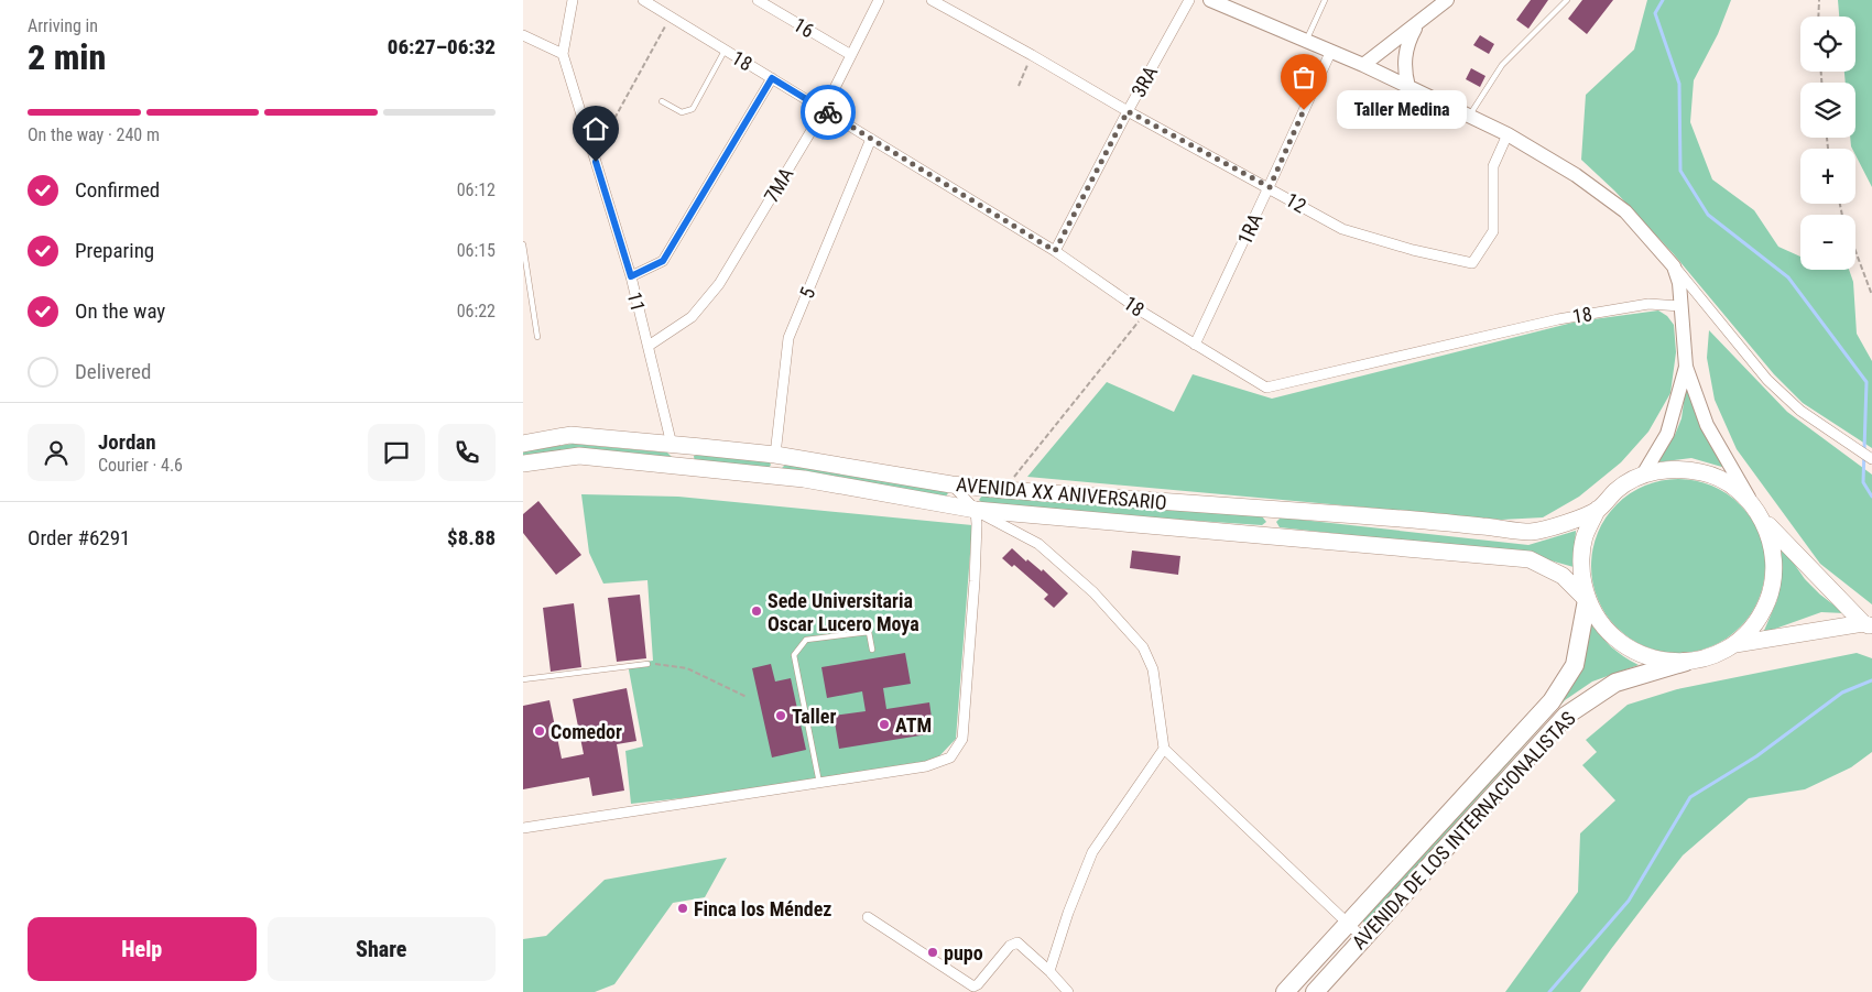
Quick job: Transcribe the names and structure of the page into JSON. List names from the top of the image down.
{
  "streets": {
    "highway": ["AVENIDA DE LOS INTERNACIONALISTAS"],
    "main road": ["AVENIDA XX ANIVERSARIO"],
    "street": [
      "16",
      "18",
      "3RA",
      "7MA",
      "12",
      "1RA",
      "5",
      "11"
    ]
  },
  "crossings": [
    ["16", "7MA"],
    ["18", "3RA"],
    ["18", "7MA"],
    ["18", "1RA"],
    ["18", "5"],
    ["3RA", "12"],
    ["7MA", "11"],
    ["12", "1RA"],
    ["5", "AVENIDA XX ANIVERSARIO"],
    ["11", "AVENIDA XX ANIVERSARIO"],
    ["AVENIDA XX ANIVERSARIO", "AVENIDA DE LOS INTERNACIONALISTAS"]
  ],
  "places": [
    "Taller Medina",
    "Sede Universitaria Oscar Lucero Moya",
    "Taller",
    "ATM",
    "Comedor",
    "Finca los Méndez",
    "pupo"
  ],
  "page": {
    "heading": ["2 min", "Arriving in", "06:27–06:32"],
    "panel": [
      "Jordan",
      "Courier · 4.6",
      "Order #6291",
      "$8.88"
    ],
    "map_buttons": ["+", "−"],
    "bubble": "Taller Medina",
    "bar": "On the way · 240 m",
    "list": [
      ["Confirmed", "06:12"],
      ["Preparing", "06:15"],
      ["On the way", "06:22"],
      "Delivered"
    ],
    "buttons": ["Help", "Share"]
  }
}
